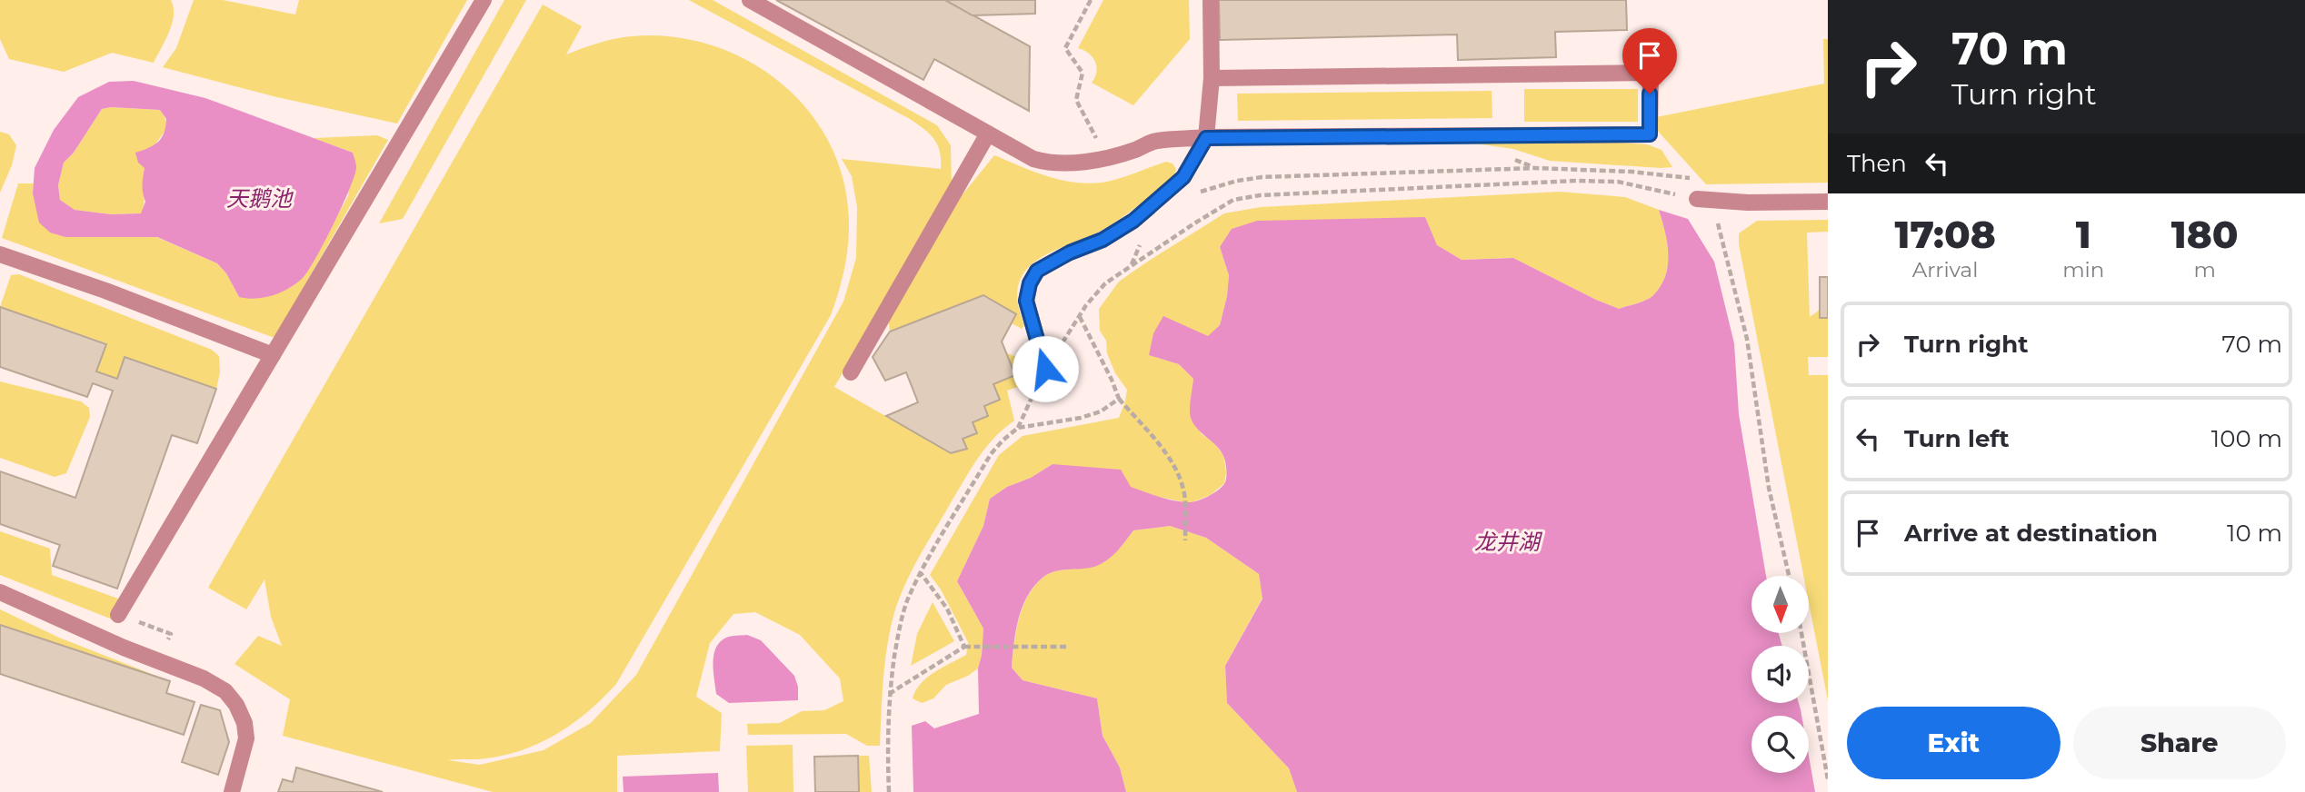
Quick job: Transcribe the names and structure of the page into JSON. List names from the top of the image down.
{
  "water": ["天鹅池", "龙井湖"],
  "north": "bottom",
  "page": {
    "turn": ["70 m", "Turn right"],
    "then": "Then",
    "eta": [
      "17:08",
      "Arrival",
      "1",
      "min",
      "180",
      "m"
    ],
    "list": [
      {
        "name": "Turn right",
        "value": "70 m"
      },
      {
        "name": "Turn left",
        "value": "100 m"
      },
      {
        "name": "Arrive at destination",
        "value": "10 m"
      }
    ],
    "buttons": ["Exit", "Share"]
  }
}
